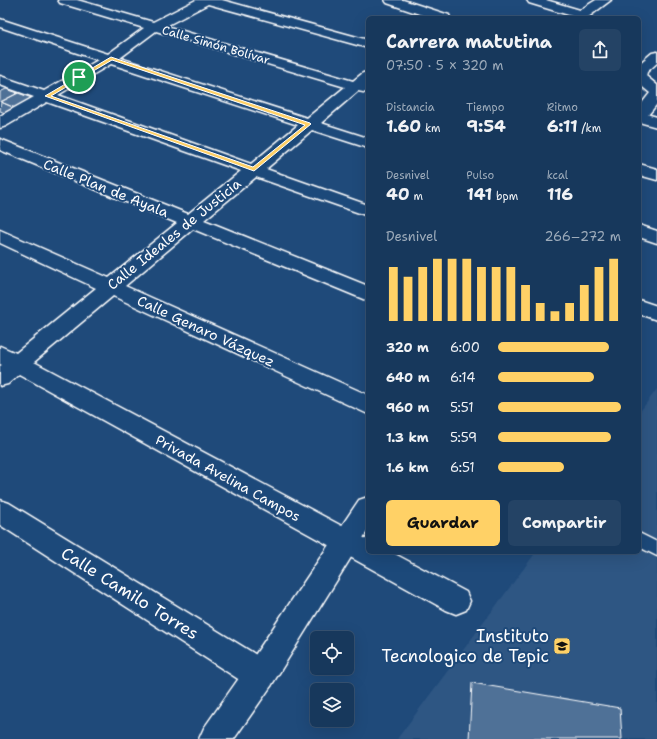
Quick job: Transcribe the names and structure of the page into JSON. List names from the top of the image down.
{
  "streets": {
    "street": [
      "Calle Simón Bolívar",
      "Calle Plan de Ayala",
      "Calle Ideales de Justicia",
      "Calle Genaro Vázquez",
      "Privada Avelina Campos",
      "Calle Camilo Torres"
    ]
  },
  "crossings": [
    ["Calle Simón Bolívar", "Calle Ideales de Justicia"],
    ["Calle Plan de Ayala", "Calle Ideales de Justicia"],
    ["Calle Ideales de Justicia", "Calle Genaro Vázquez"],
    ["Calle Ideales de Justicia", "Privada Avelina Campos"]
  ],
  "places": {
    "school or university": ["Instituto Tecnologico de Tepic"]
  },
  "page": {
    "heading": ["Carrera matutina", "07:50 · 5 × 320 m"],
    "stats": [
      ["Distancia", "1.60 km"],
      ["Tiempo", "9:54"],
      ["Ritmo", "6:11 /km"],
      ["Desnivel", "40 m"],
      ["Pulso", "141 bpm"],
      ["kcal", "116"]
    ],
    "chart": ["Desnivel", "266–272 m"],
    "list": [
      {
        "name": "320 m",
        "note": "6:00"
      },
      {
        "name": "640 m",
        "note": "6:14"
      },
      {
        "name": "960 m",
        "note": "5:51"
      },
      {
        "name": "1.3 km",
        "note": "5:59"
      },
      {
        "name": "1.6 km",
        "note": "6:51"
      }
    ],
    "buttons": ["Guardar", "Compartir"]
  }
}
